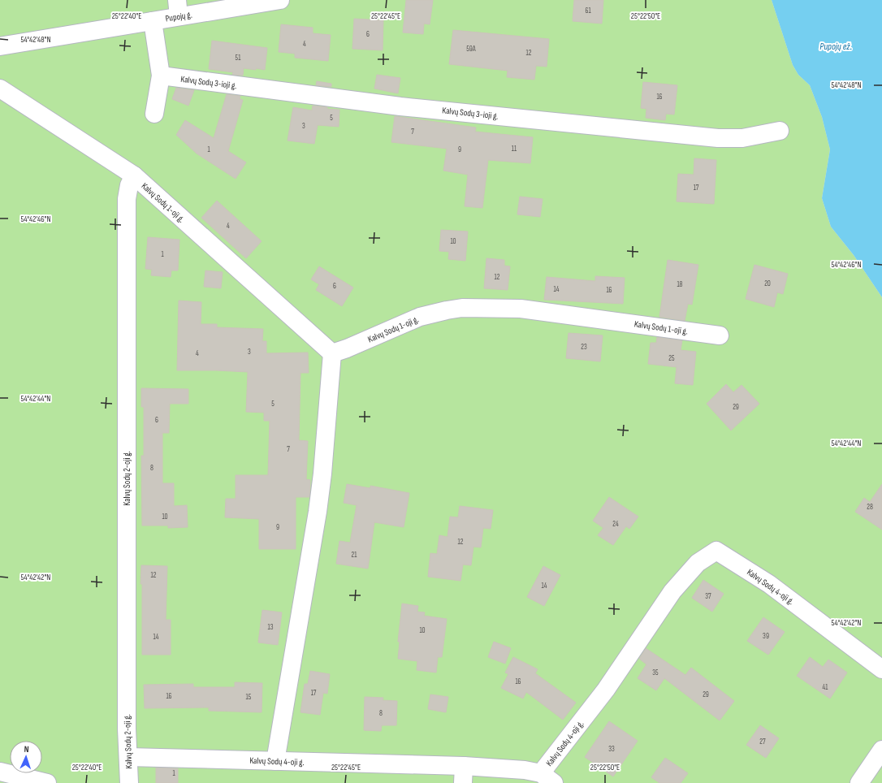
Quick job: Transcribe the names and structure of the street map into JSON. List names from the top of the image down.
{
  "streets": {
    "street": [
      "Pupojų g.",
      "Kalvų Sodų 3-ioji g.",
      "Kalvų Sodų 1-oji g.",
      "Kalvų Sodų 2-oji g.",
      "Kalvų Sodų 4-oji g."
    ]
  },
  "crossings": [
    ["Kalvų Sodų 1-oji g.", "Kalvų Sodų 2-oji g."],
    ["Kalvų Sodų 2-oji g.", "Kalvų Sodų 4-oji g."]
  ],
  "water": ["Pupojų ež."],
  "house_numbers": [
    "61",
    "6",
    "4",
    "59A",
    "12",
    "51",
    "16",
    "5",
    "3",
    "7",
    "11",
    "1",
    "9",
    "17",
    "4",
    "10",
    "1",
    "12",
    "20",
    "18",
    "6",
    "14",
    "16",
    "23",
    "3",
    "4",
    "25",
    "5",
    "29",
    "6",
    "7",
    "8",
    "28",
    "10",
    "24",
    "9",
    "12",
    "21",
    "12",
    "14",
    "37",
    "13",
    "10",
    "39",
    "14",
    "35",
    "16",
    "41",
    "17",
    "29",
    "16",
    "15",
    "8",
    "27",
    "33",
    "1"
  ],
  "north": "top",
  "coordinates": [
    "25°22'40\"E",
    "25°22'45\"E",
    "25°22'50\"E",
    "54°42'48\"N",
    "54°42'46\"N",
    "54°42'44\"N",
    "54°42'42\"N"
  ]
}
